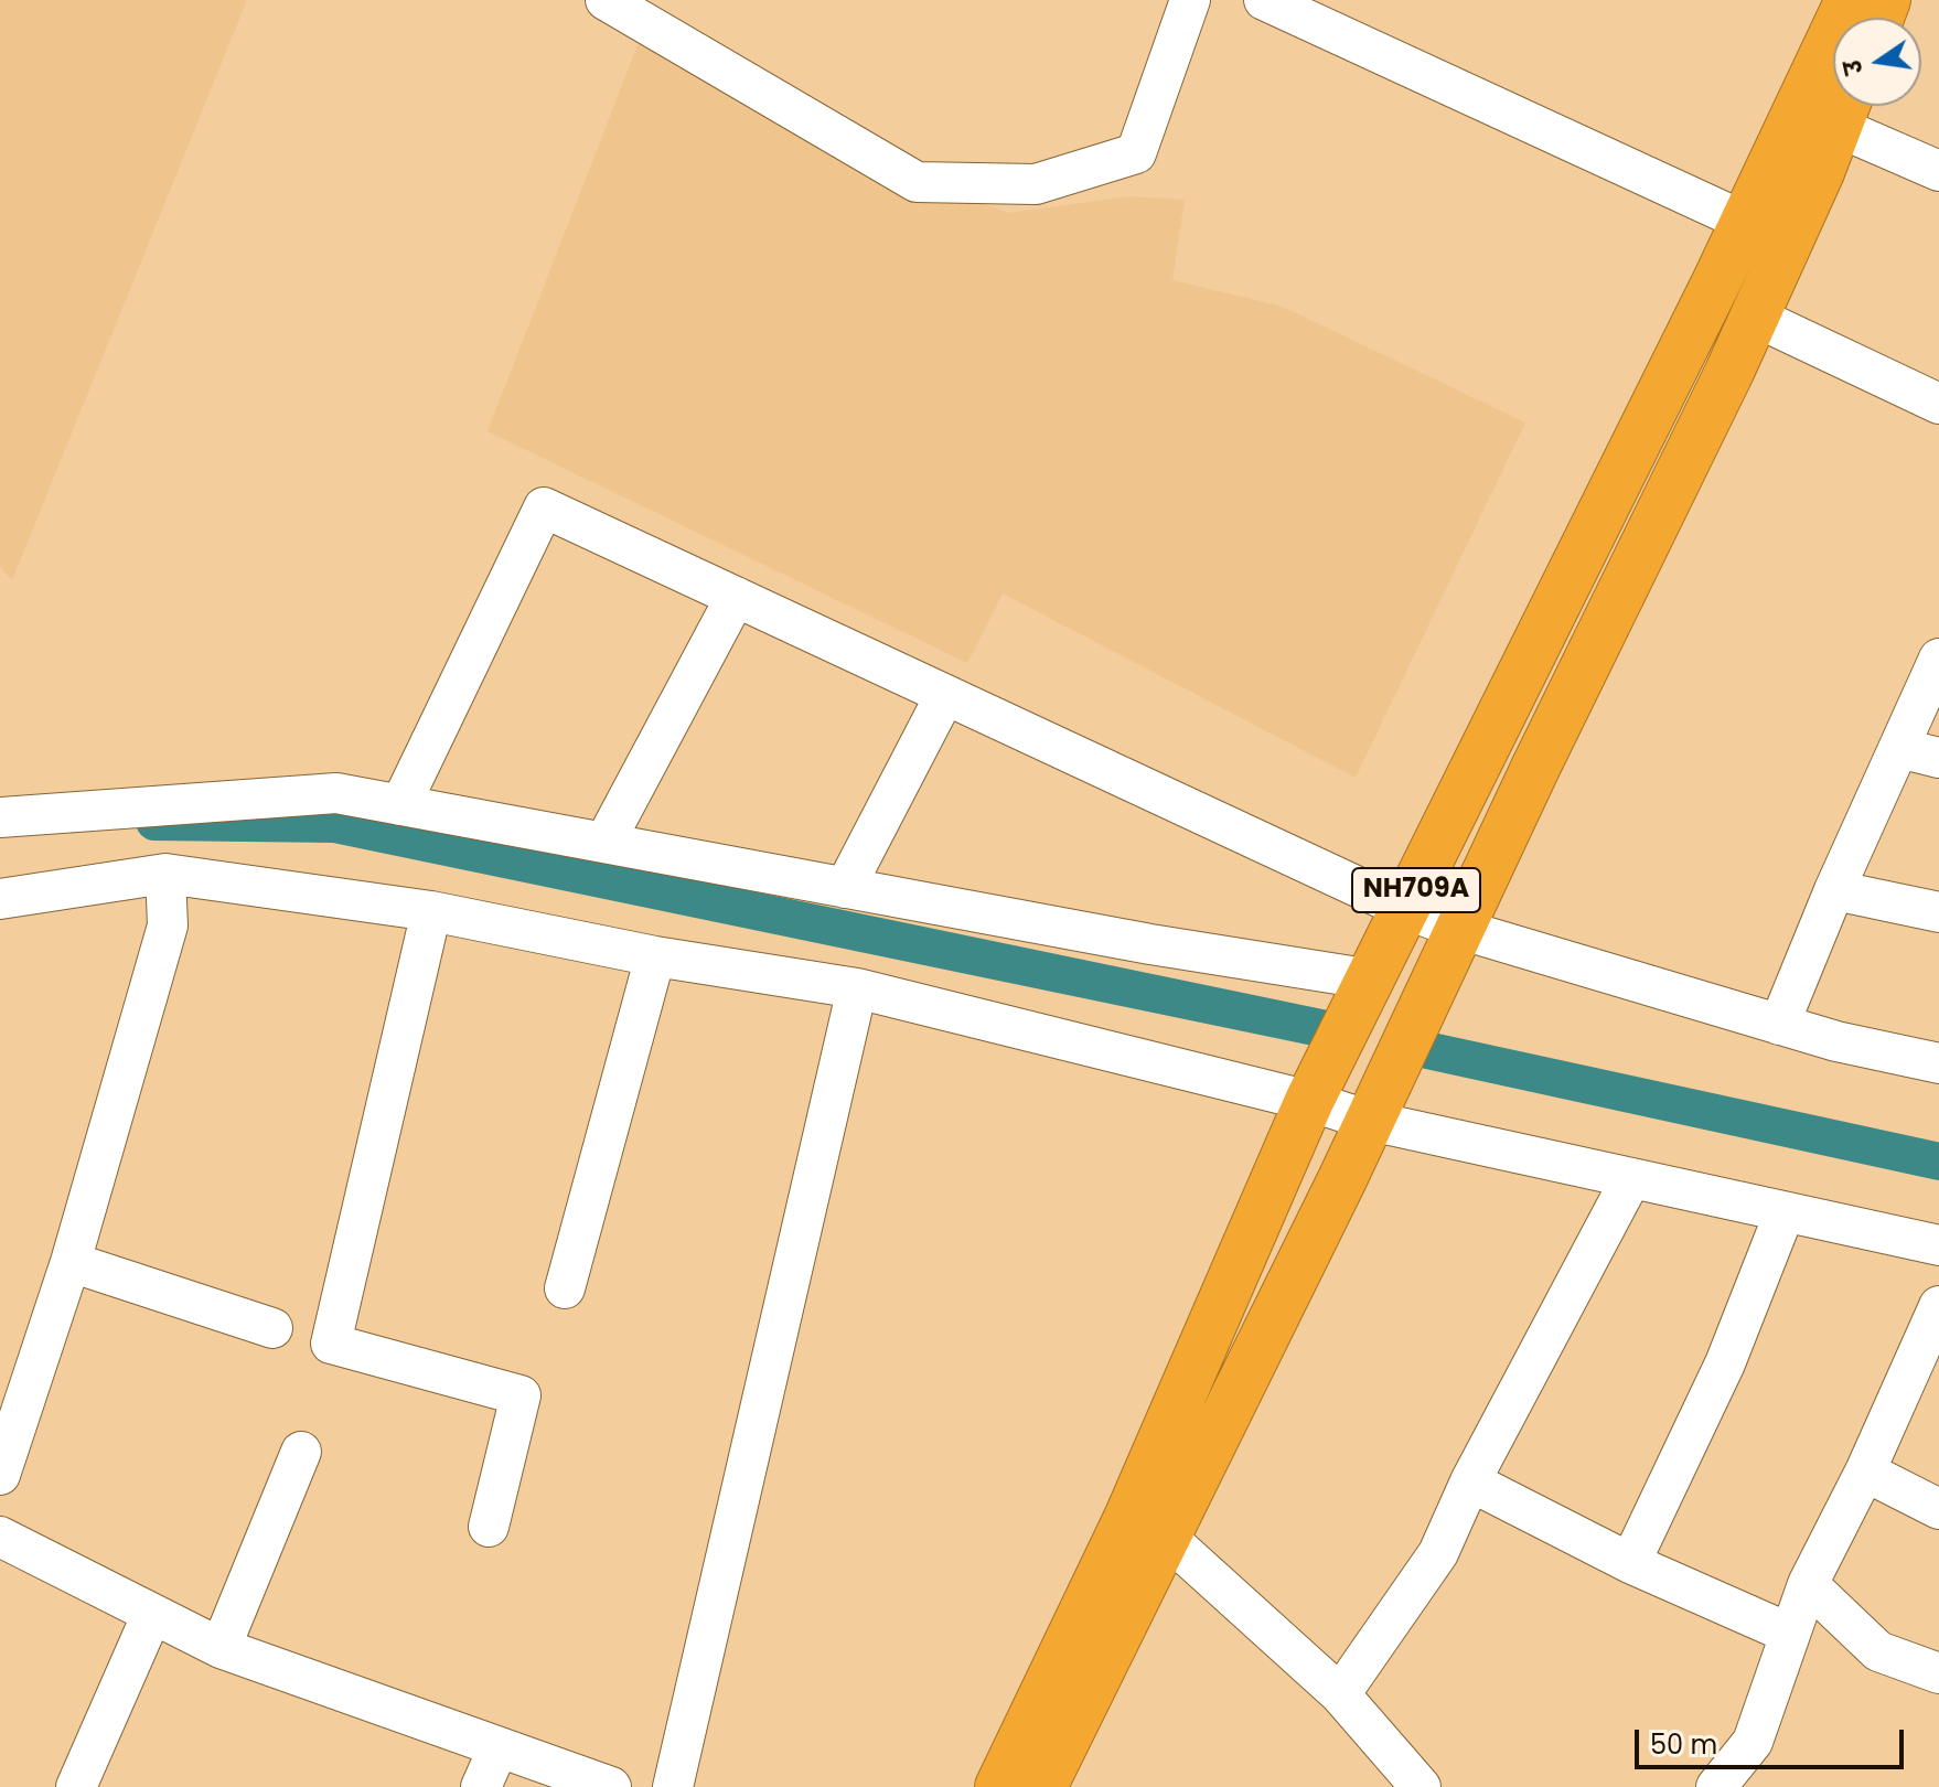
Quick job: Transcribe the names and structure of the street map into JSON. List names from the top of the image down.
{
  "streets": {
    "highway": ["NH709A"]
  },
  "scale_bar": "50 m",
  "north": "left"
}
